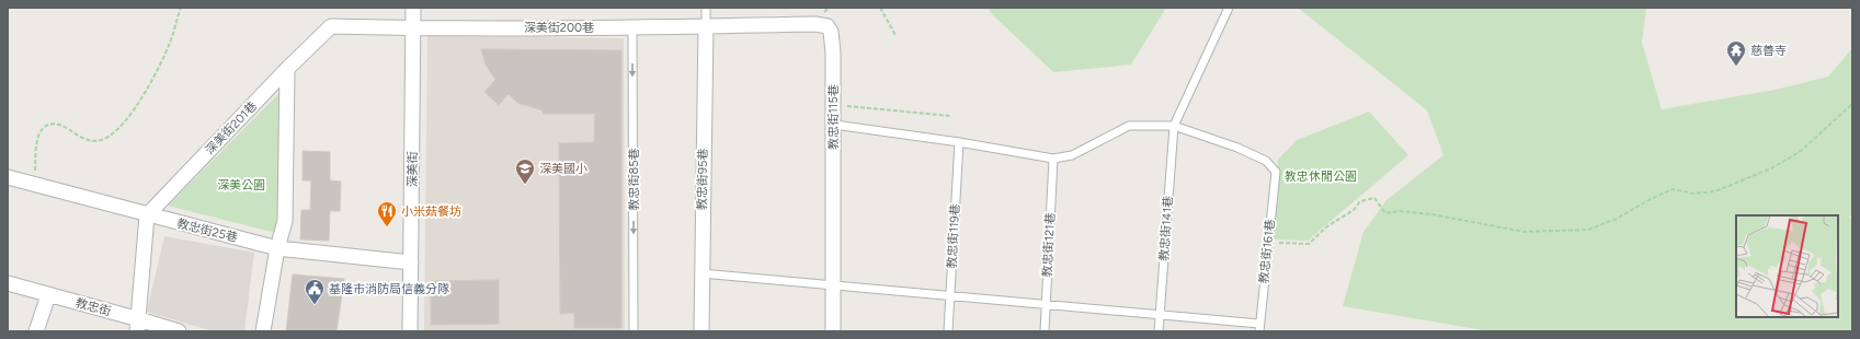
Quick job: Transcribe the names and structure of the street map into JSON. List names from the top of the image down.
{
  "streets": {
    "street": [
      "深美街200巷",
      "教忠街115巷",
      "深美街201巷",
      "深美街",
      "教忠街95巷",
      "教忠街25巷",
      "教忠街"
    ],
    "lane": [
      "教忠街85巷",
      "教忠街141巷",
      "教忠街119巷",
      "教忠街121巷",
      "教忠街161巷"
    ]
  },
  "crossings": [
    ["深美街200巷", "教忠街115巷"],
    ["深美街200巷", "深美街201巷"],
    ["深美街200巷", "深美街"],
    ["深美街200巷", "教忠街85巷"],
    ["深美街200巷", "教忠街95巷"],
    ["教忠街115巷", "教忠街95巷"],
    ["深美街201巷", "深美街"],
    ["深美街201巷", "教忠街25巷"],
    ["深美街", "教忠街25巷"],
    ["教忠街141巷", "教忠街161巷"]
  ],
  "one_way": ["教忠街85巷"],
  "parks": ["教忠休閒公園", "深美公園"],
  "places": {
    "temple": ["慈善寺"],
    "school or university": ["深美國小"],
    "restaurant": ["小米菇餐坊"],
    "public building": ["基隆市消防局信義分隊"]
  }
}
